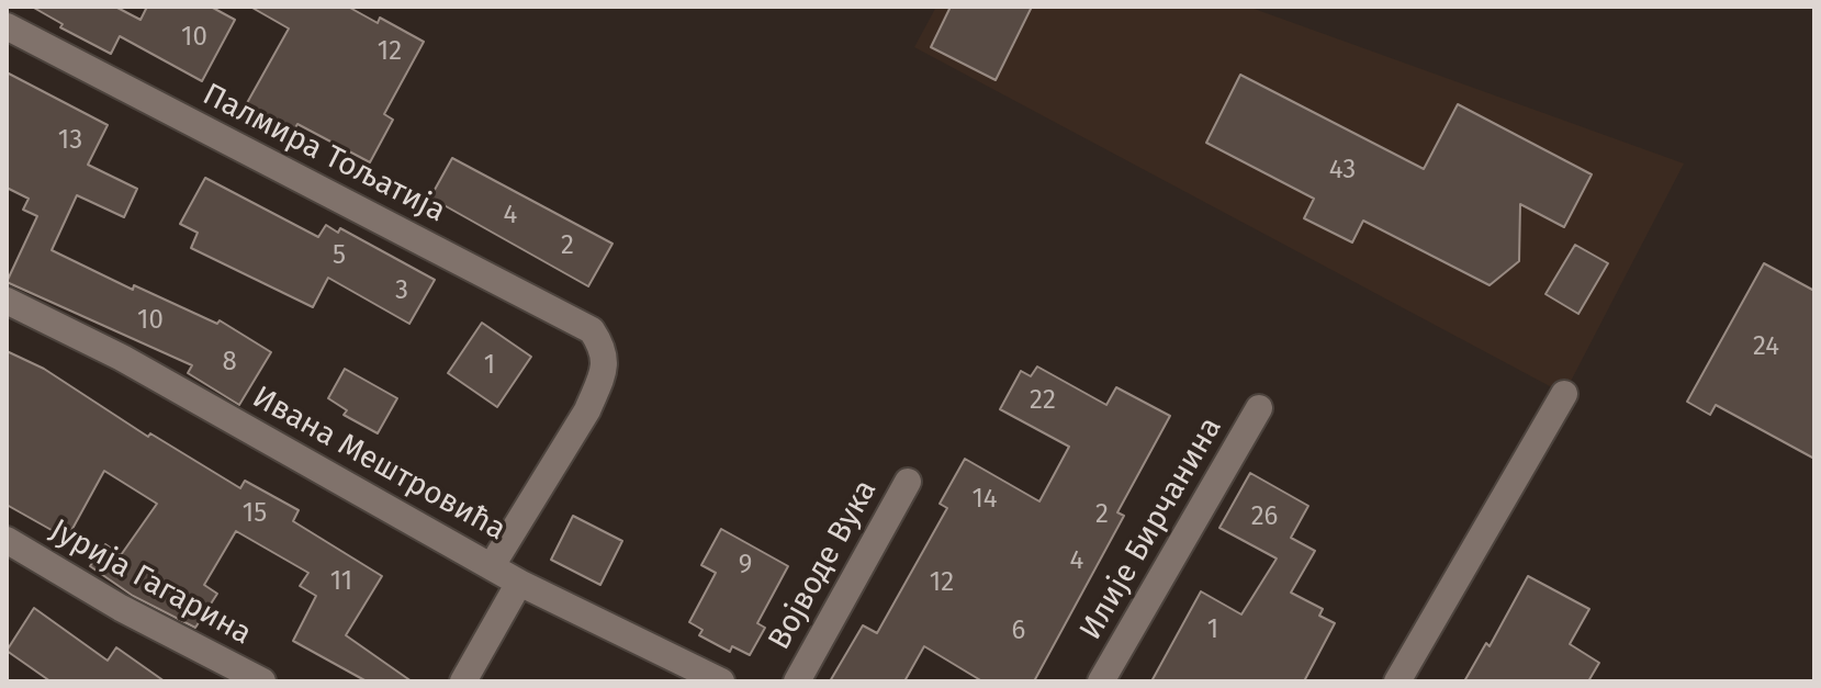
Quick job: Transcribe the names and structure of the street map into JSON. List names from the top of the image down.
{
  "streets": {
    "street": [
      "Палмира Тољатија",
      "Ивана Мештровића",
      "Илије Бирчанина",
      "Војводе Вука",
      "Јурија Гагарина"
    ]
  },
  "crossings": [
    ["Палмира Тољатија", "Ивана Мештровића"]
  ],
  "house_numbers": [
    "10",
    "12",
    "13",
    "43",
    "4",
    "2",
    "5",
    "3",
    "10",
    "24",
    "8",
    "1",
    "22",
    "14",
    "15",
    "2",
    "26",
    "4",
    "9",
    "11",
    "12",
    "1",
    "6"
  ]
}
